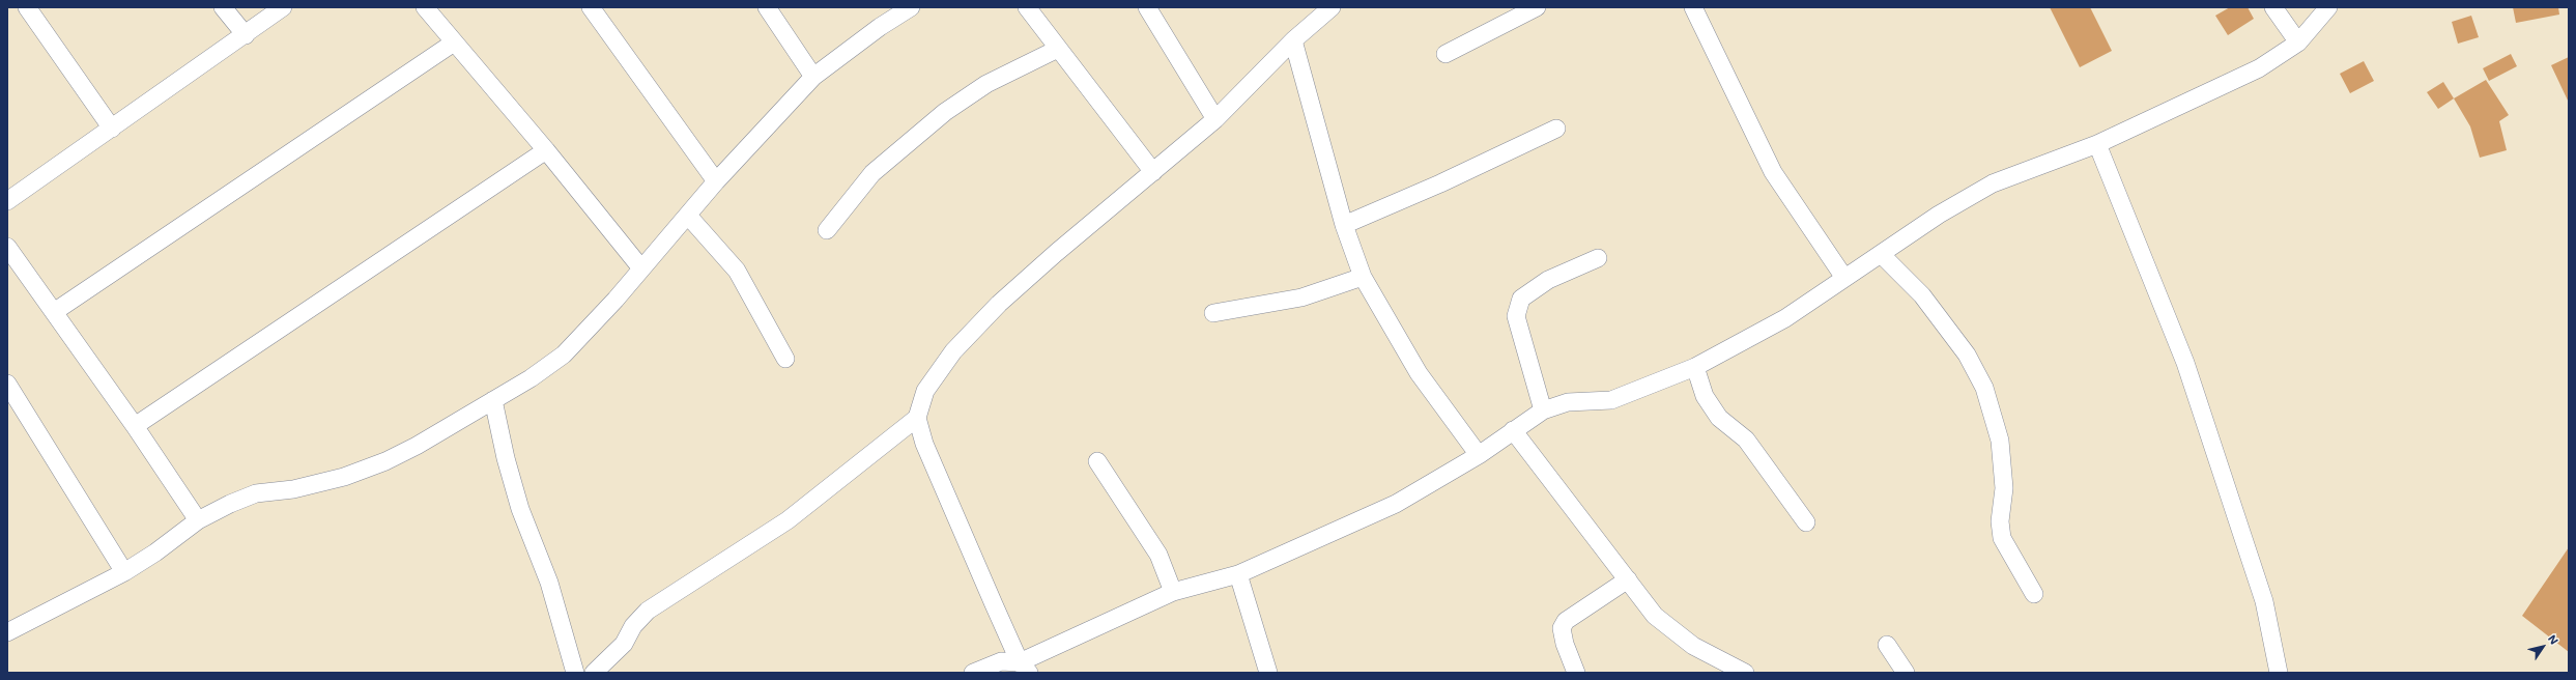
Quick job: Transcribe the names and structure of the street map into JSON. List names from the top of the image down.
{
  "north": "top right"
}
